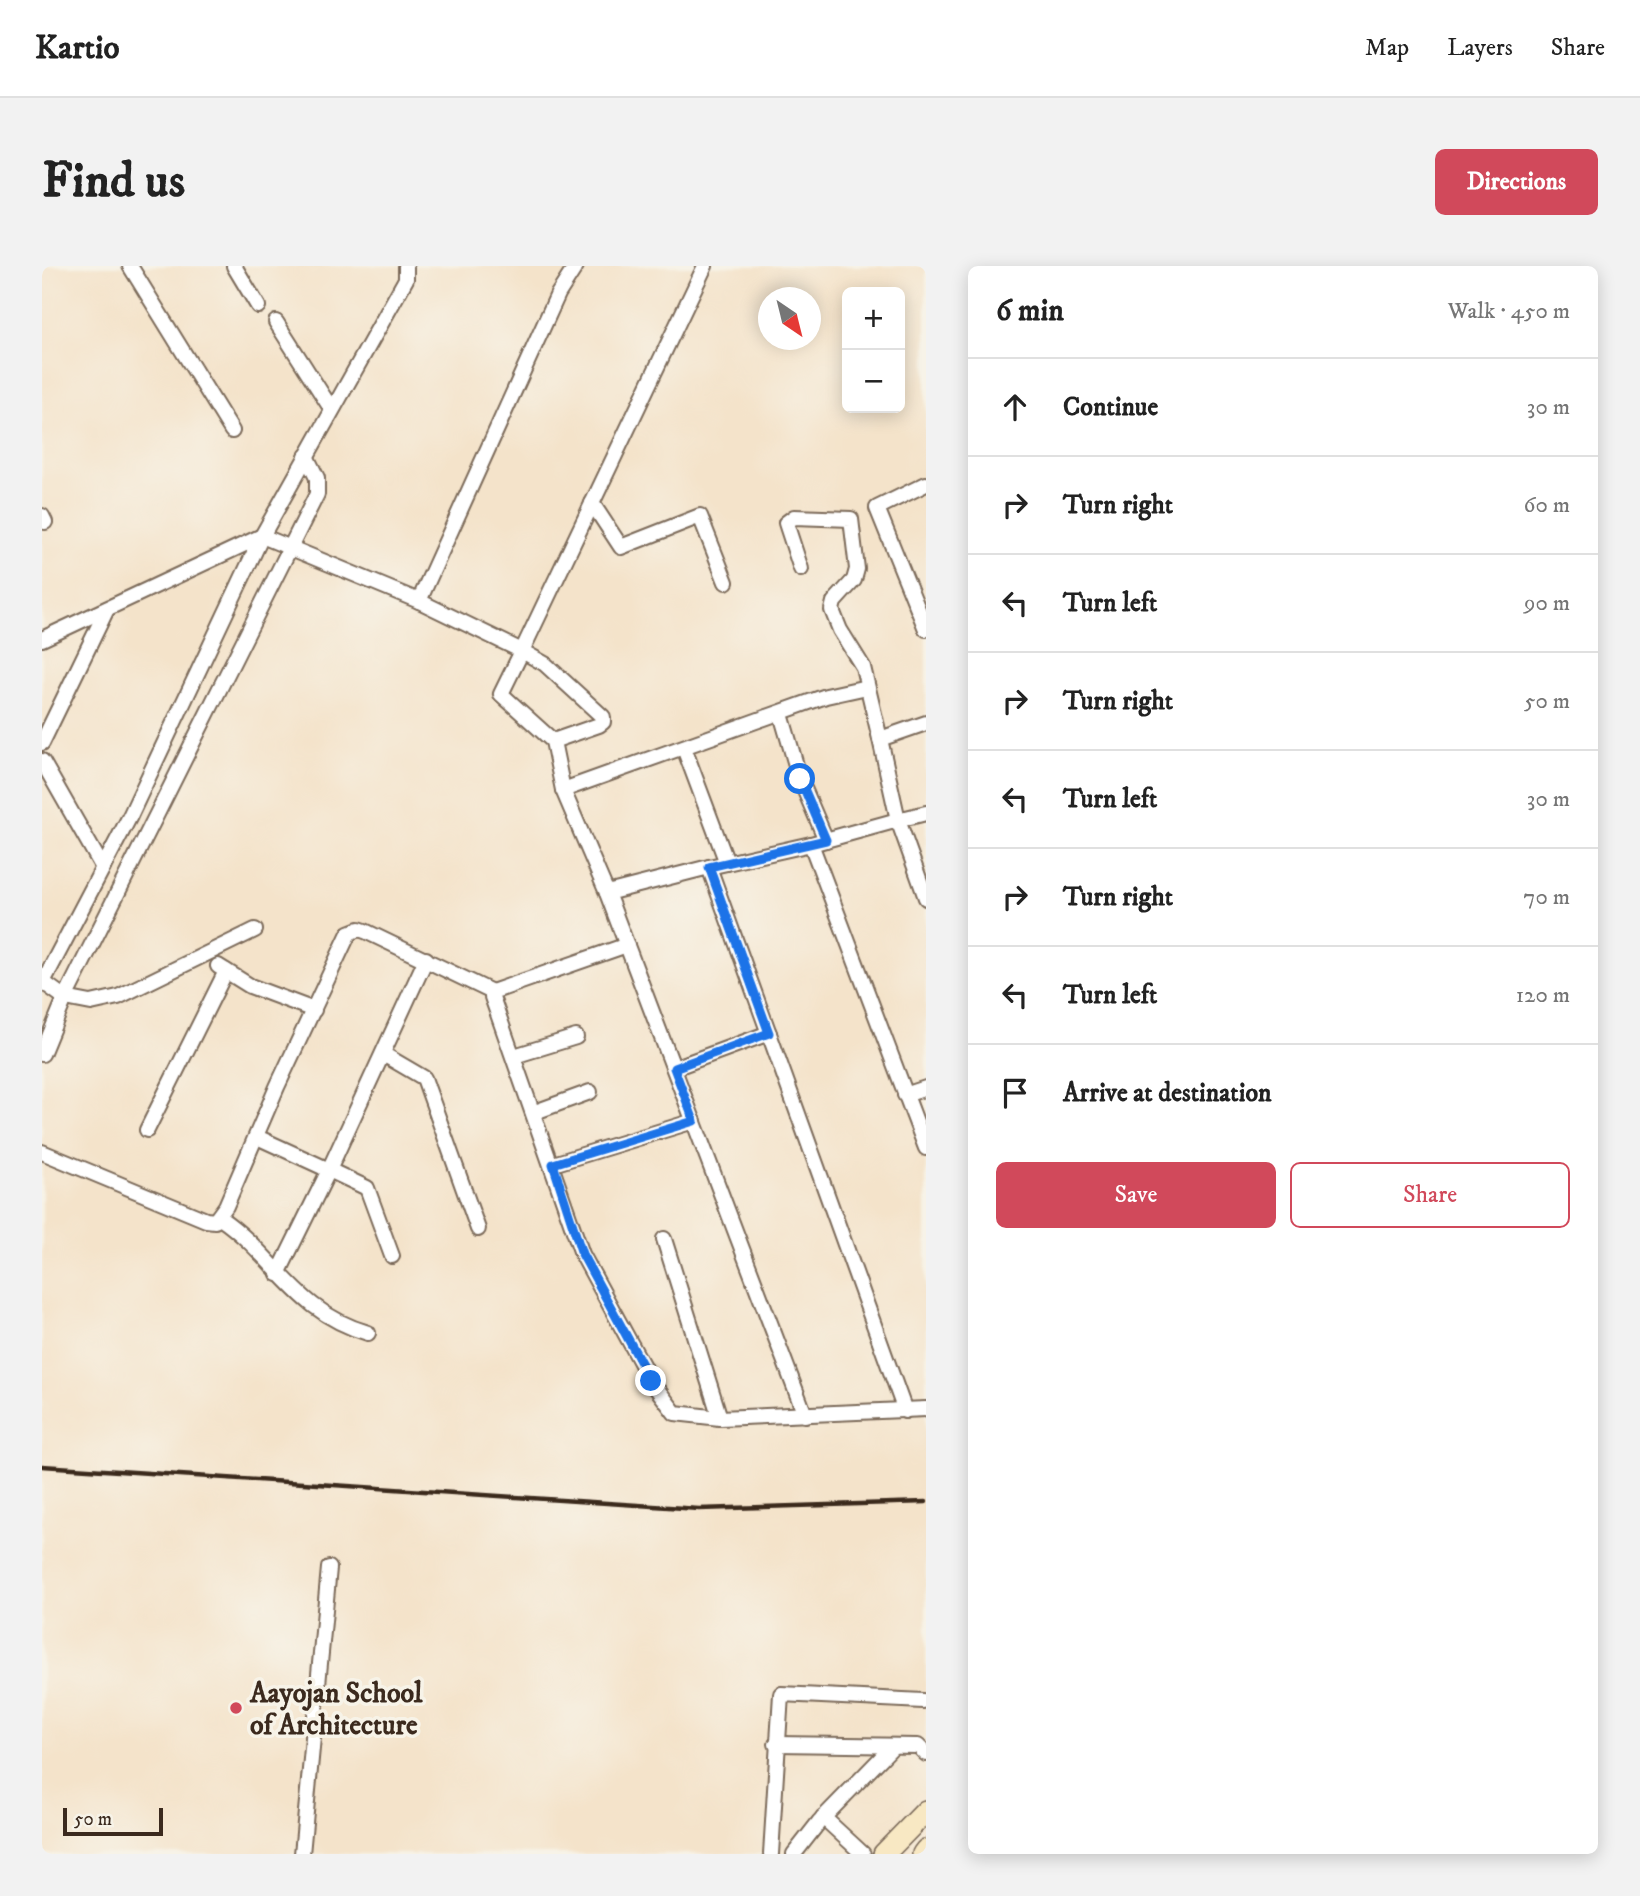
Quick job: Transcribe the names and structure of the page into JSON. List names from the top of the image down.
{
  "places": ["Aayojan School of Architecture"],
  "scale_bar": "50 m",
  "north": "bottom right",
  "page": {
    "header": "Kartio",
    "nav": ["Map", "Layers", "Share"],
    "buttons": [
      "Directions",
      ["Save", "Share"]
    ],
    "title": "Find us",
    "heading": ["6 min", "Walk · 450 m"],
    "map_buttons": ["+", "−"],
    "list": [
      ["Continue", "30 m"],
      ["Turn right", "60 m"],
      ["Turn left", "90 m"],
      ["Turn right", "50 m"],
      ["Turn left", "30 m"],
      ["Turn right", "70 m"],
      ["Turn left", "120 m"],
      "Arrive at destination"
    ],
    "scale": "50 m"
  }
}
